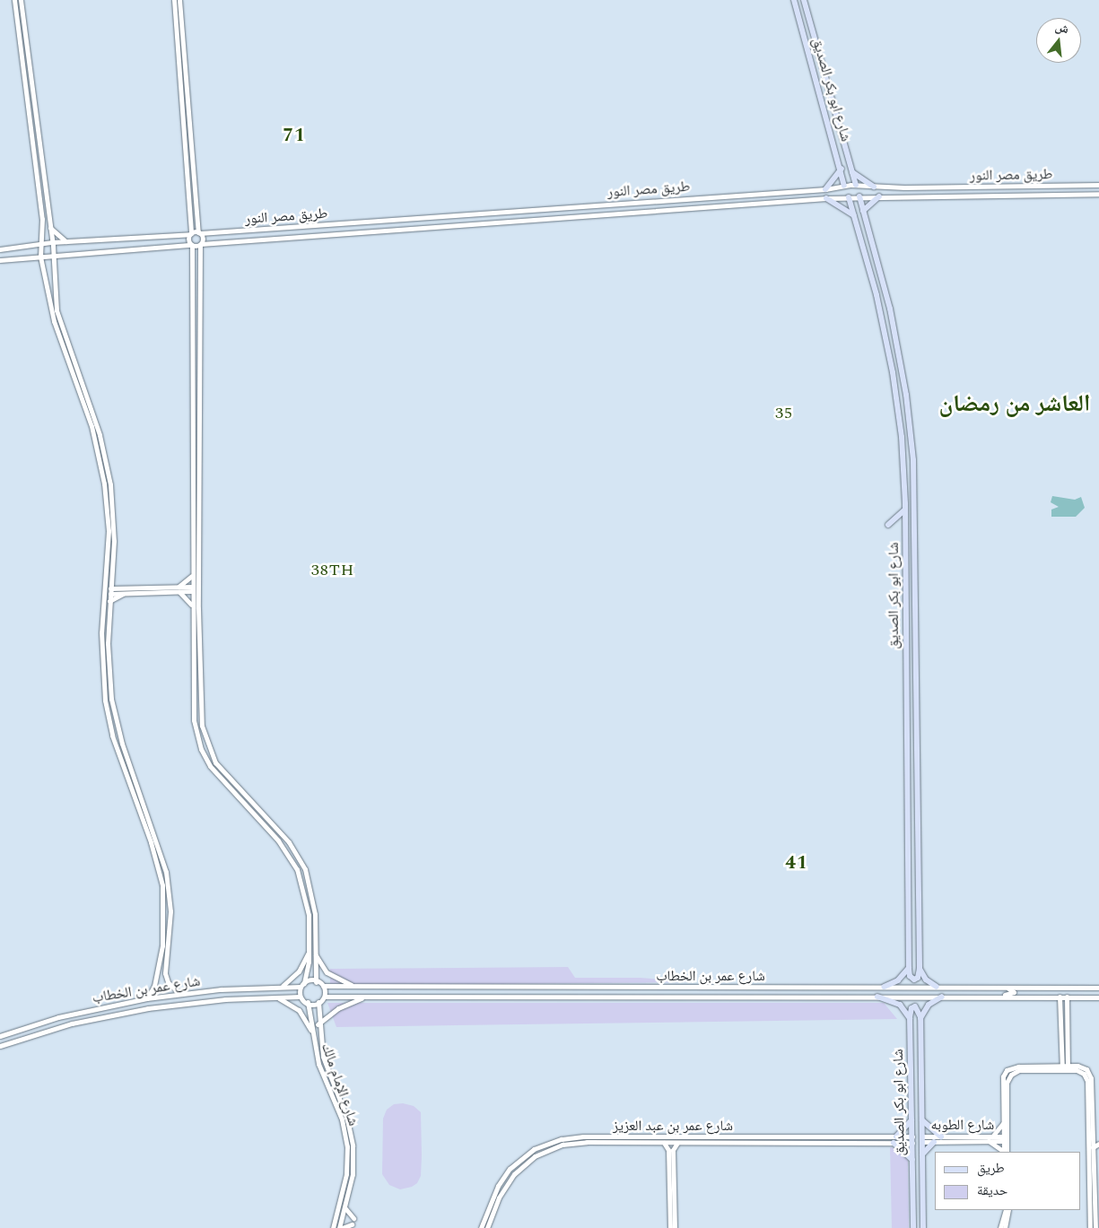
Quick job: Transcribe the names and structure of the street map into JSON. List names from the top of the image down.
{
  "streets": {
    "main road": ["شارع ابو بكر الصديق"],
    "street": [
      "طريق مصر النور",
      "شارع عمر بن الخطاب",
      "شارع الإمام مالك",
      "شارع الطوبه",
      "شارع عمر بن عبد العزيز"
    ]
  },
  "crossings": [
    ["شارع ابو بكر الصديق", "طريق مصر النور"],
    ["شارع ابو بكر الصديق", "شارع الطوبه"],
    ["شارع ابو بكر الصديق", "شارع عمر بن عبد العزيز"],
    ["شارع عمر بن الخطاب", "شارع الإمام مالك"]
  ],
  "districts": [
    "71",
    "العاشر من رمضان",
    "35",
    "38TH",
    "41"
  ],
  "legend": ["طريق", "حديقة"],
  "north": "top"
}
